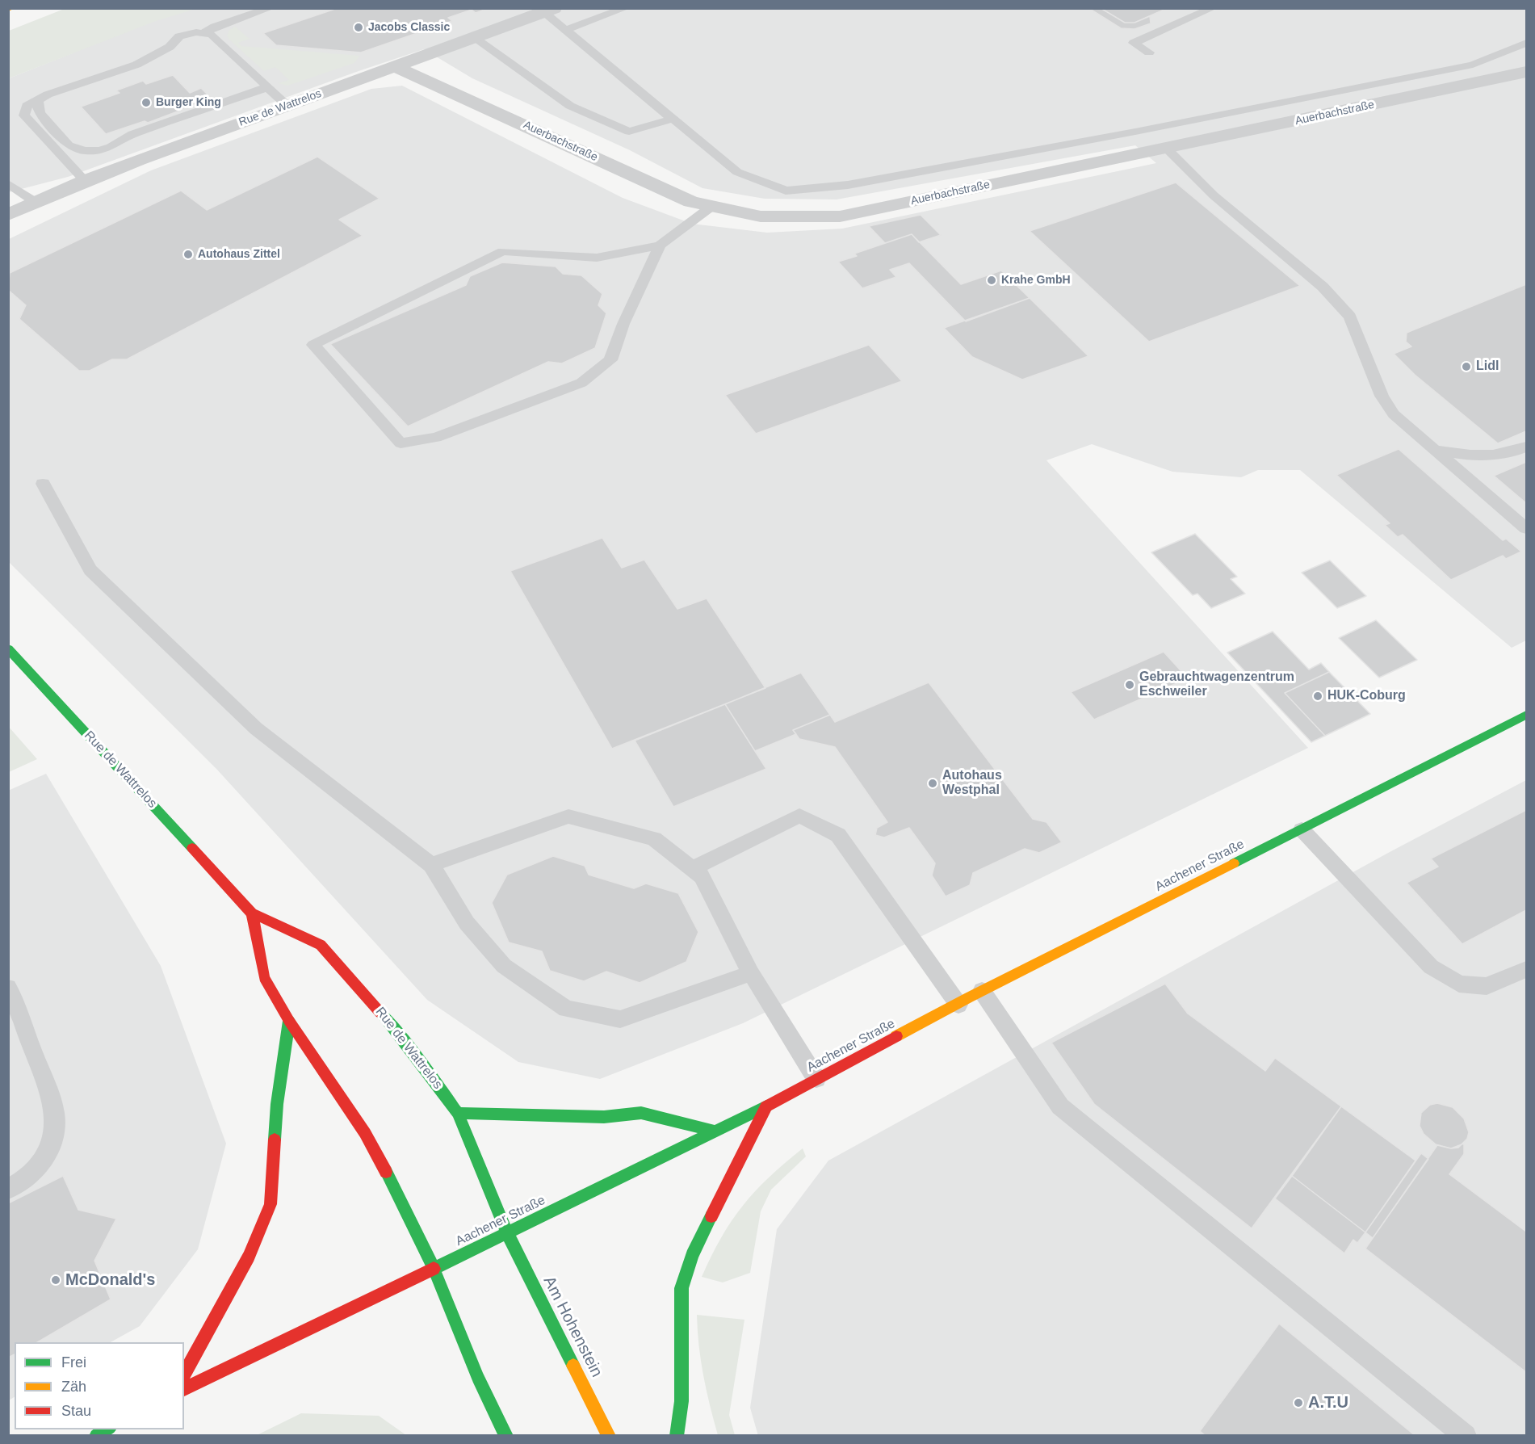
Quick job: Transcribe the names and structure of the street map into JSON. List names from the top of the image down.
{
  "streets": {
    "main road": ["Rue de Wattrelos", "Aachener Straße", "Am Hohenstein"],
    "street": ["Auerbachstraße"]
  },
  "crossings": [
    ["Rue de Wattrelos", "Auerbachstraße"],
    ["Rue de Wattrelos", "Aachener Straße"],
    ["Rue de Wattrelos", "Am Hohenstein"],
    ["Aachener Straße", "Am Hohenstein"]
  ],
  "places": [
    "Jacobs Classic",
    "Burger King",
    "Autohaus Zittel",
    "Krahe GmbH",
    "Lidl",
    "Gebrauchtwagenzentrum Eschweiler",
    "HUK-Coburg",
    "Autohaus Westphal",
    "McDonald's",
    "A.T.U"
  ],
  "legend": ["Frei", "Zäh", "Stau"]
}
